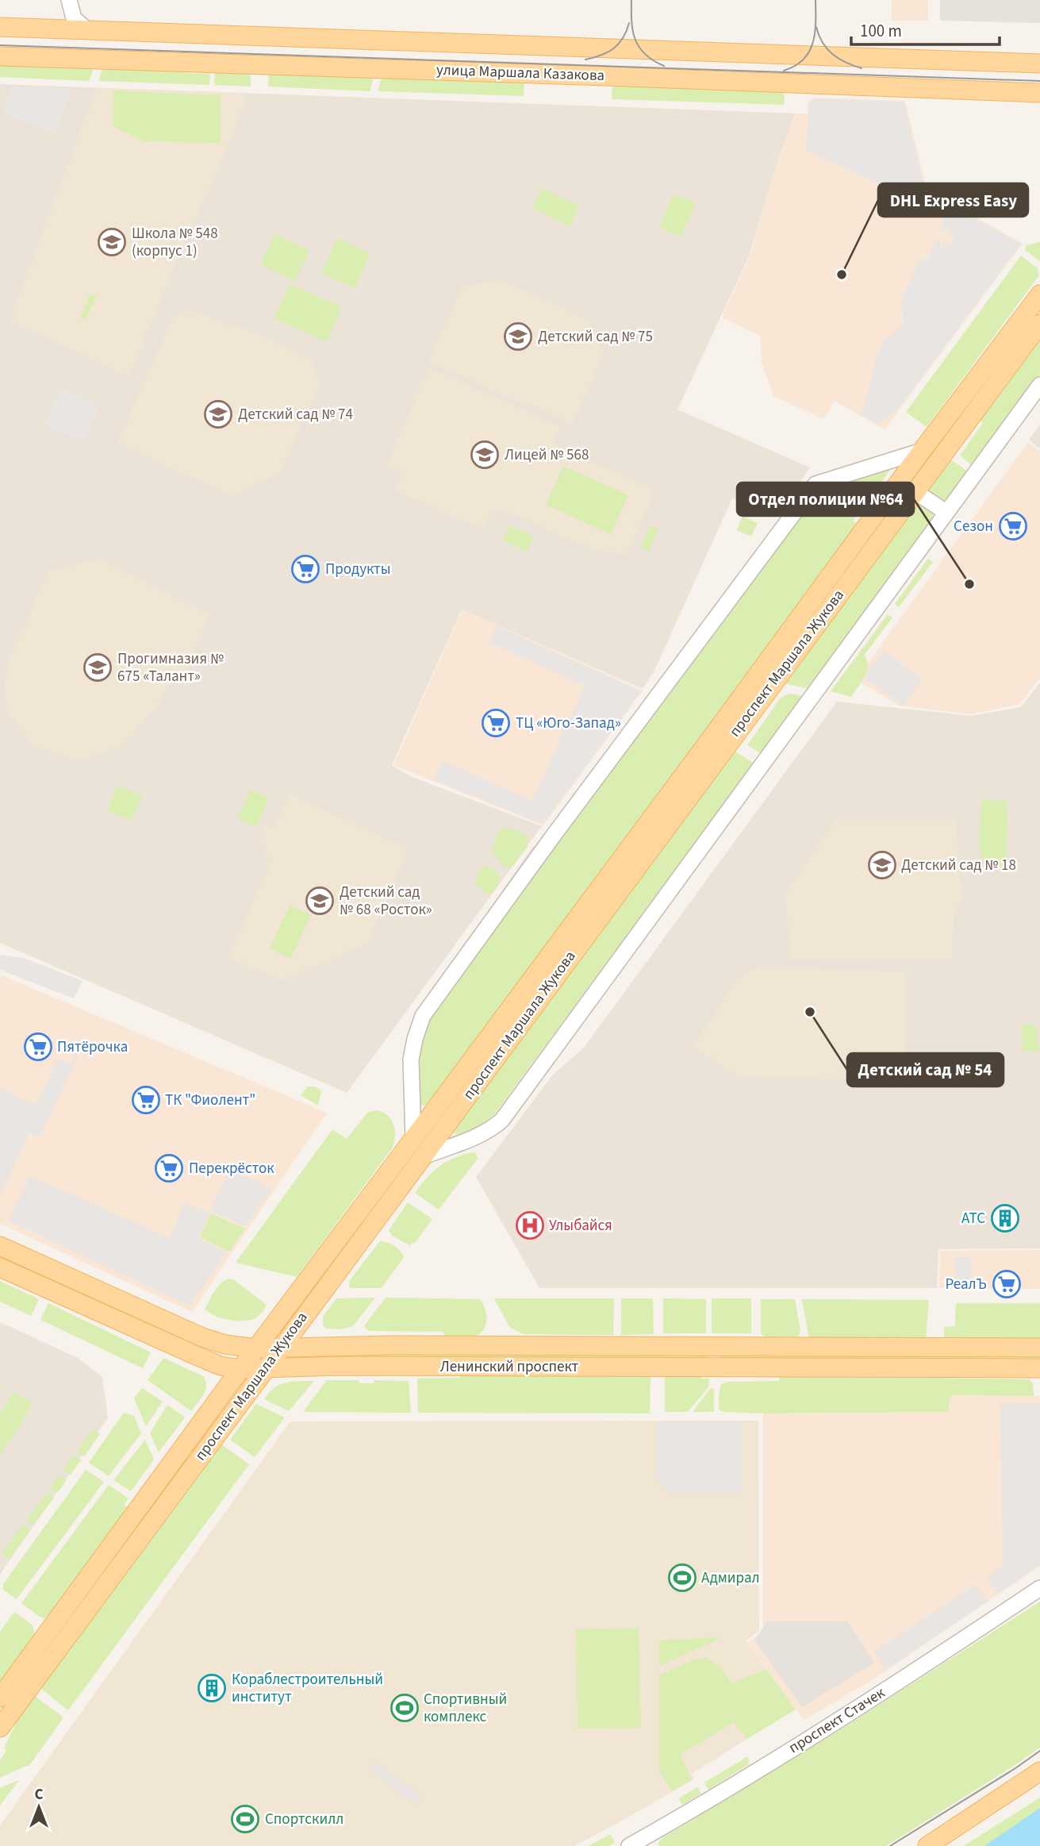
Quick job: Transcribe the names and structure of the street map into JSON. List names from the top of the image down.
{
  "streets": {
    "main road": ["улица Маршала Казакова", "проспект Маршала Жукова", "Ленинский проспект"],
    "street": ["проспект Стачек"]
  },
  "crossings": [
    ["проспект Маршала Жукова", "Ленинский проспект"]
  ],
  "places": {
    "school or university": [
      "Школа № 548 (корпус 1)",
      "Детский сад № 75",
      "Детский сад № 74",
      "Лицей № 568",
      "Прогимназия № 675 «Талант»",
      "Детский сад № 18",
      "Детский сад № 68 «Росток»"
    ],
    "other": ["DHL Express Easy", "Отдел полиции №64", "Детский сад № 54"],
    "supermarket": [
      "Сезон",
      "Продукты",
      "ТЦ «Юго-Запад»",
      "Пятёрочка",
      "ТК \"Фиолент\"",
      "Перекрёсток",
      "РеалЪ"
    ],
    "building": ["АТС", "Кораблестроительный институт"],
    "hospital": ["Улыбайся"],
    "sports": ["Адмирал", "Спортивный комплекс", "Спортскилл"]
  },
  "scale_bar": "100 m",
  "north": "top"
}
